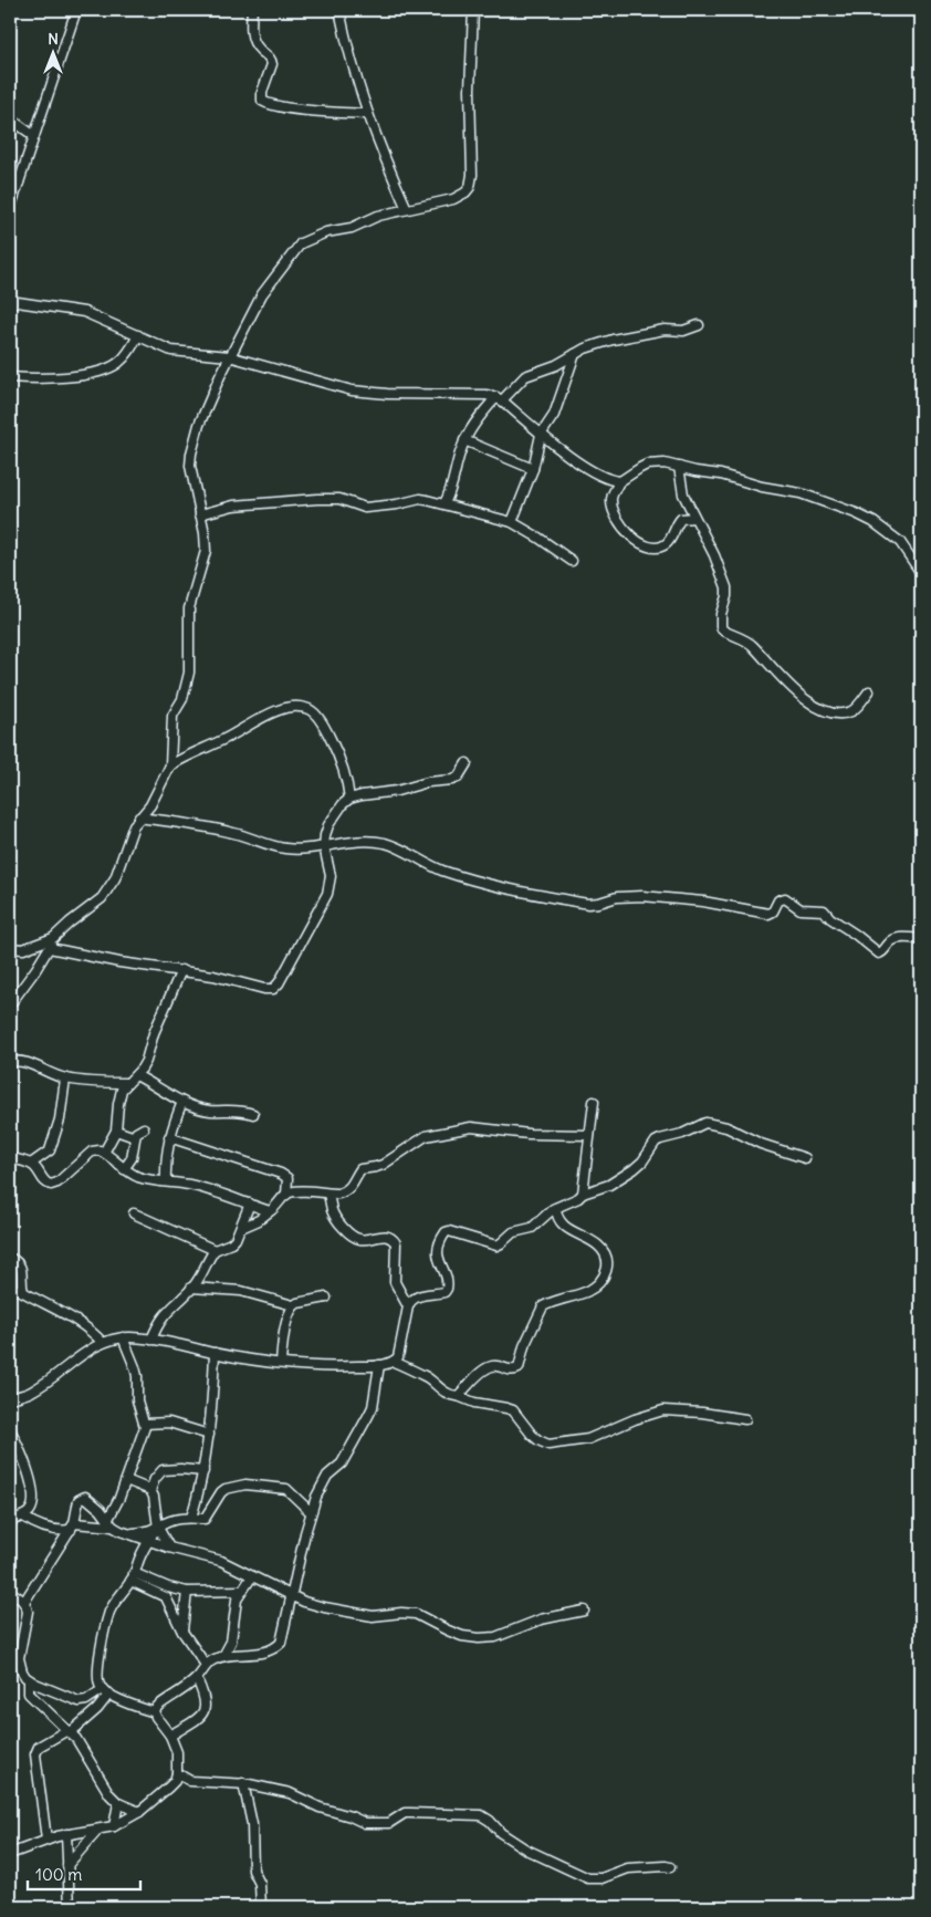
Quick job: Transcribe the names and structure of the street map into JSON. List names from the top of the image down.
{
  "scale_bar": "100 m",
  "north": "top"
}
